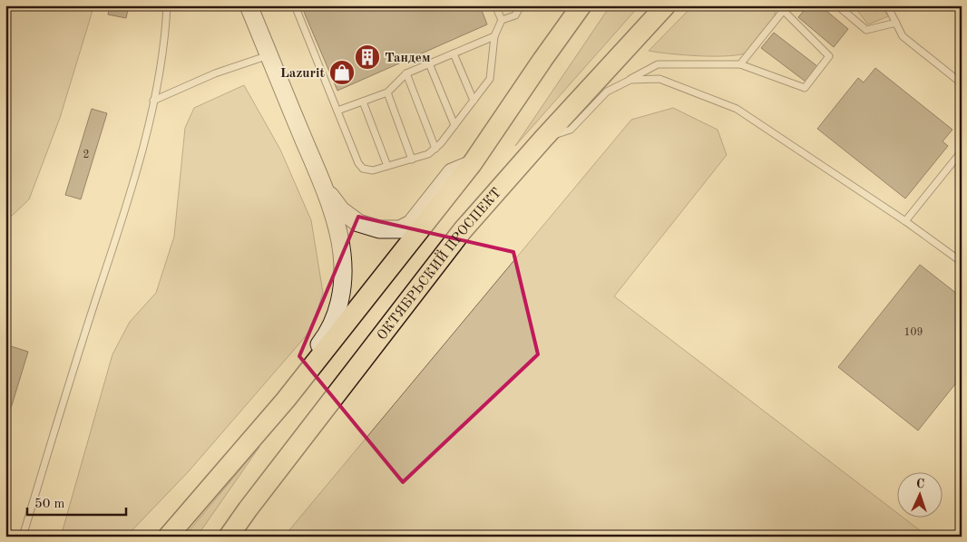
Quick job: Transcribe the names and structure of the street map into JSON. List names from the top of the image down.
{
  "streets": {
    "main road": ["ОКТЯБРЬСКИЙ ПРОСПЕКТ"]
  },
  "places": {
    "building": ["Тандем"],
    "shop": ["Lazurit"]
  },
  "house_numbers": ["2", "109"],
  "scale_bar": "50 m",
  "north": "top"
}
